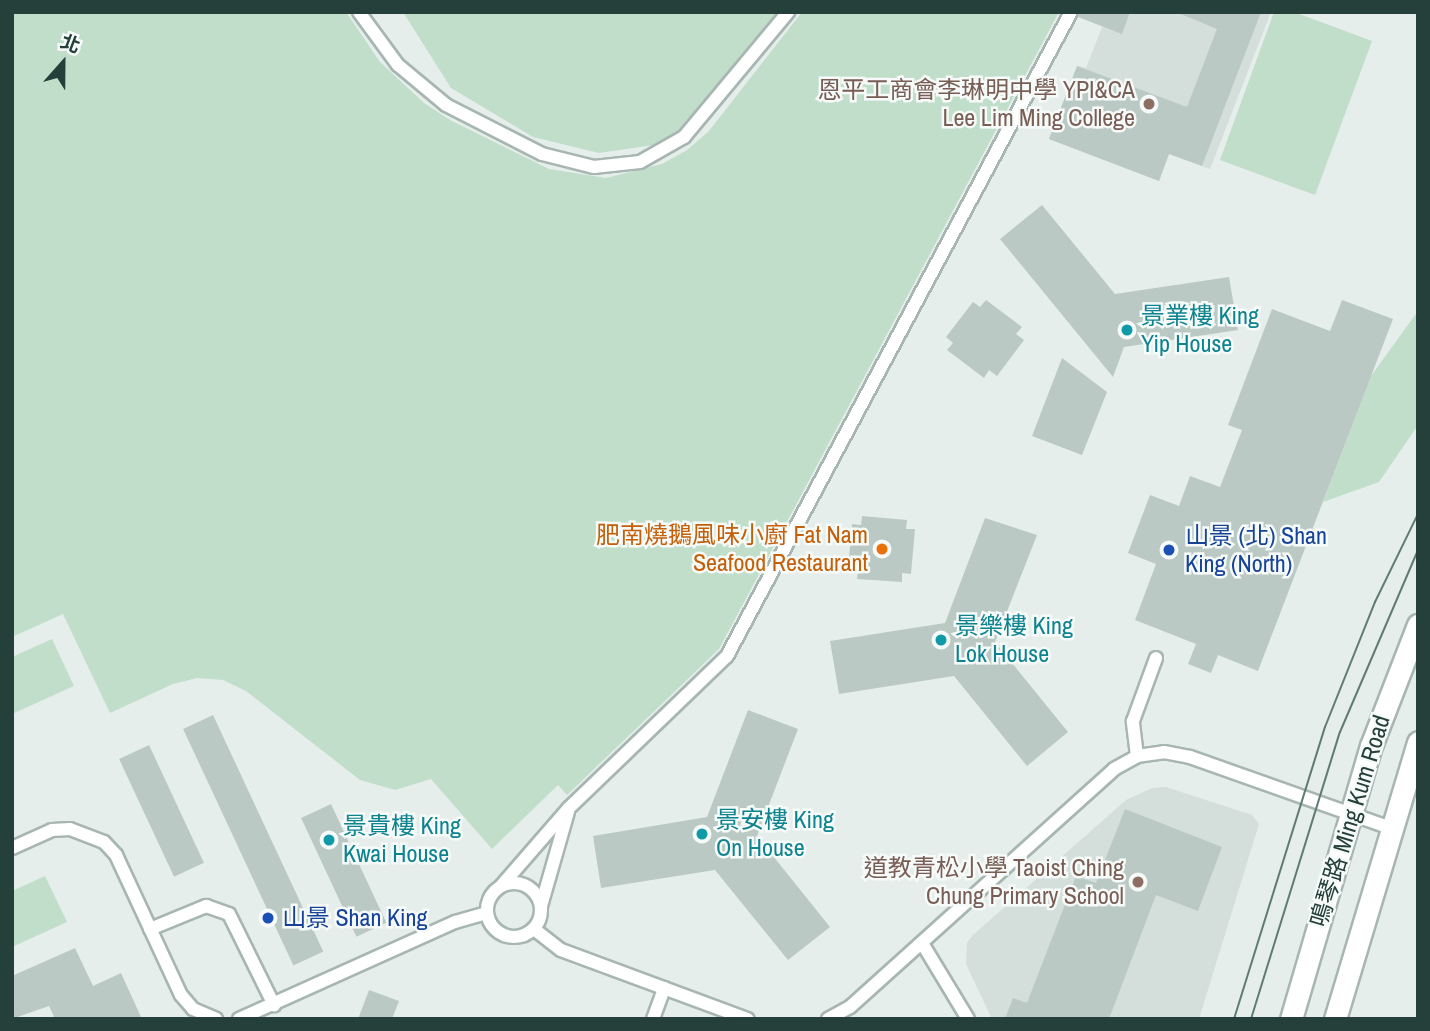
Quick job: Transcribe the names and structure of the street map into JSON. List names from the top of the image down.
{
  "streets": {
    "main road": ["鳴琴路 Ming Kum Road"]
  },
  "places": [
    "恩平工商會李琳明中學 YPI&CA Lee Lim Ming College",
    "景業樓 King Yip House",
    "肥南燒鵝風味小廚 Fat Nam Seafood Restaurant",
    "山景 (北) Shan King (North)",
    "景樂樓 King Lok House",
    "景安樓 King On House",
    "景貴樓 King Kwai House",
    "道教青松小學 Taoist Ching Chung Primary School",
    "山景 Shan King"
  ],
  "north": "top"
}
